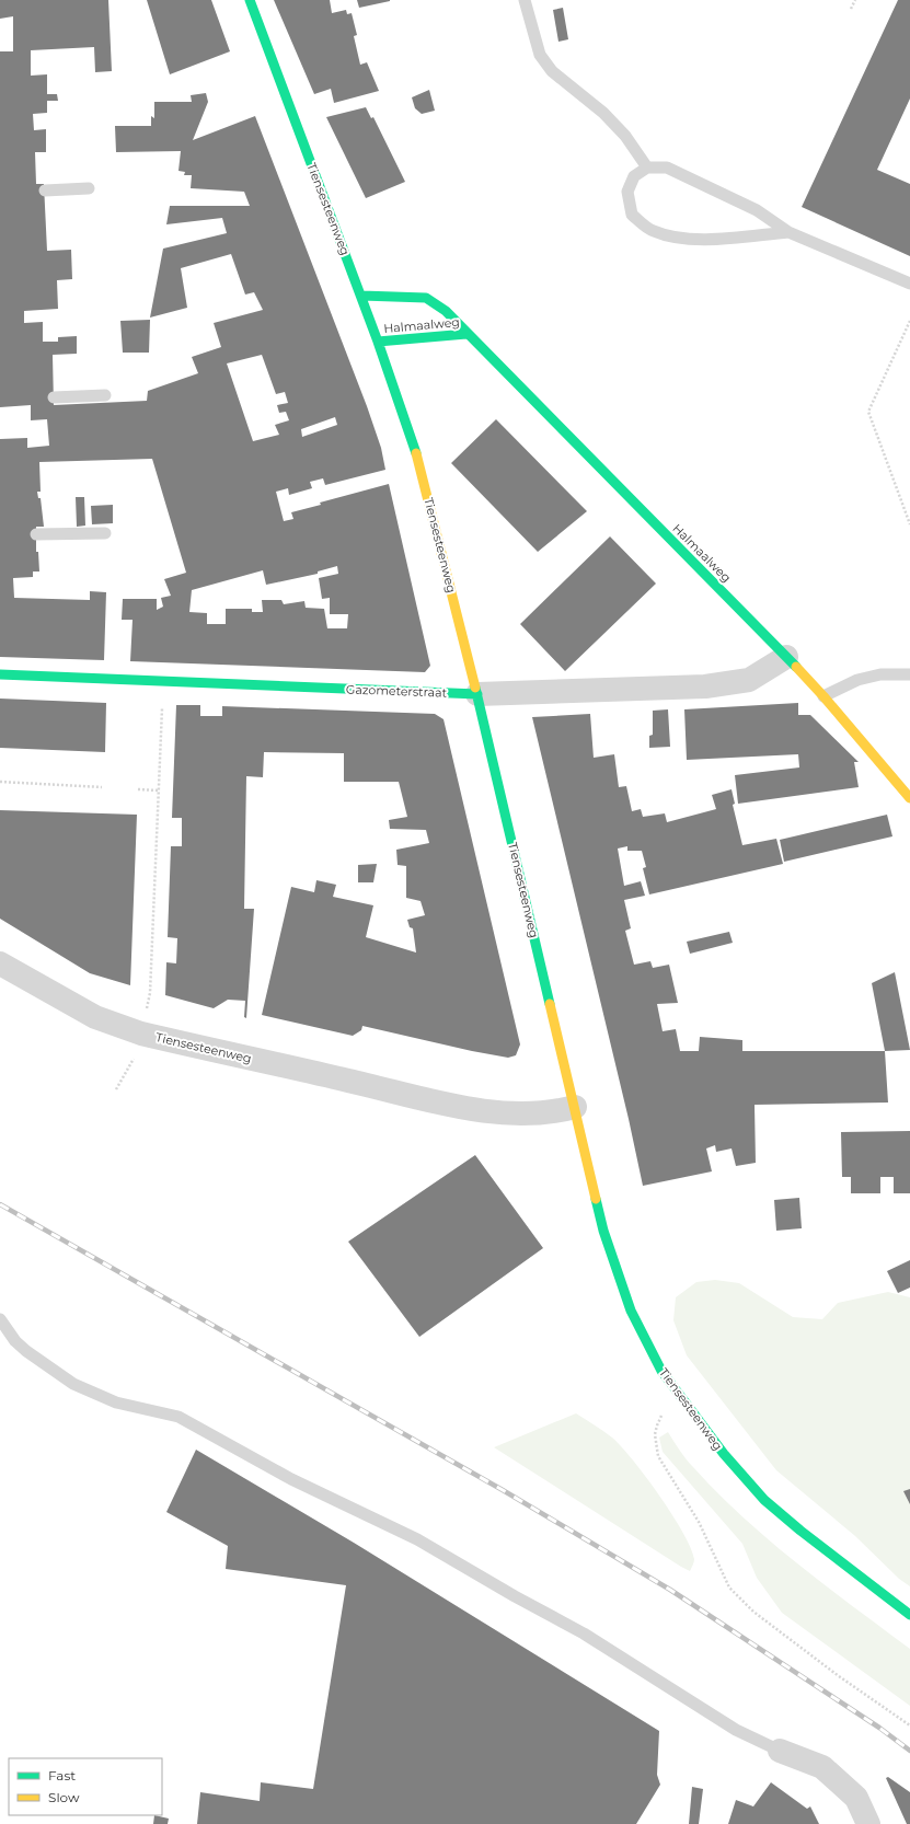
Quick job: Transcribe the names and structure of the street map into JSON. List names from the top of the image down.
{
  "streets": {
    "main road": ["Tiensesteenweg", "Halmaalweg", "Gazometerstraat"]
  },
  "crossings": [
    ["Tiensesteenweg", "Halmaalweg"],
    ["Tiensesteenweg", "Gazometerstraat"],
    ["Halmaalweg", "Gazometerstraat"]
  ],
  "legend": ["Fast", "Slow"]
}
